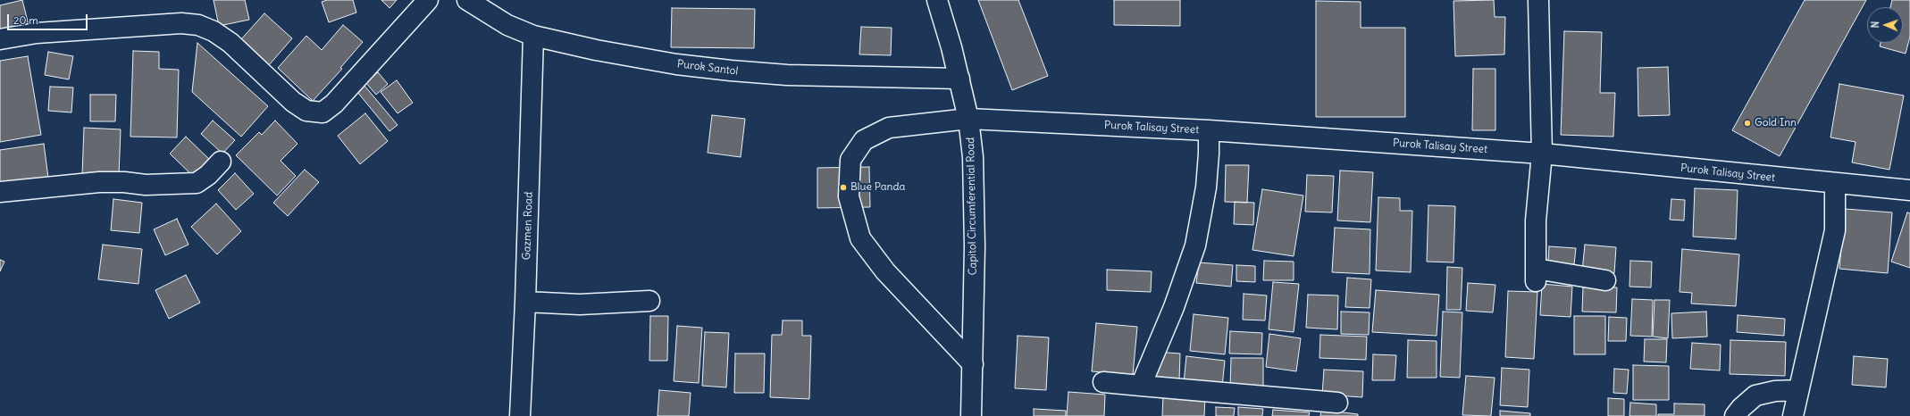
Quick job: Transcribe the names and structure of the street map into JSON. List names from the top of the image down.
{
  "streets": {
    "street": [
      "Purok Santol",
      "Purok Talisay Street",
      "Capitol Circumferential Road",
      "Gazmen Road"
    ]
  },
  "crossings": [
    ["Purok Santol", "Capitol Circumferential Road"],
    ["Purok Santol", "Gazmen Road"],
    ["Purok Talisay Street", "Capitol Circumferential Road"]
  ],
  "places": ["Gold Inn", "Blue Panda"],
  "scale_bar": "20 m",
  "north": "left"
}
